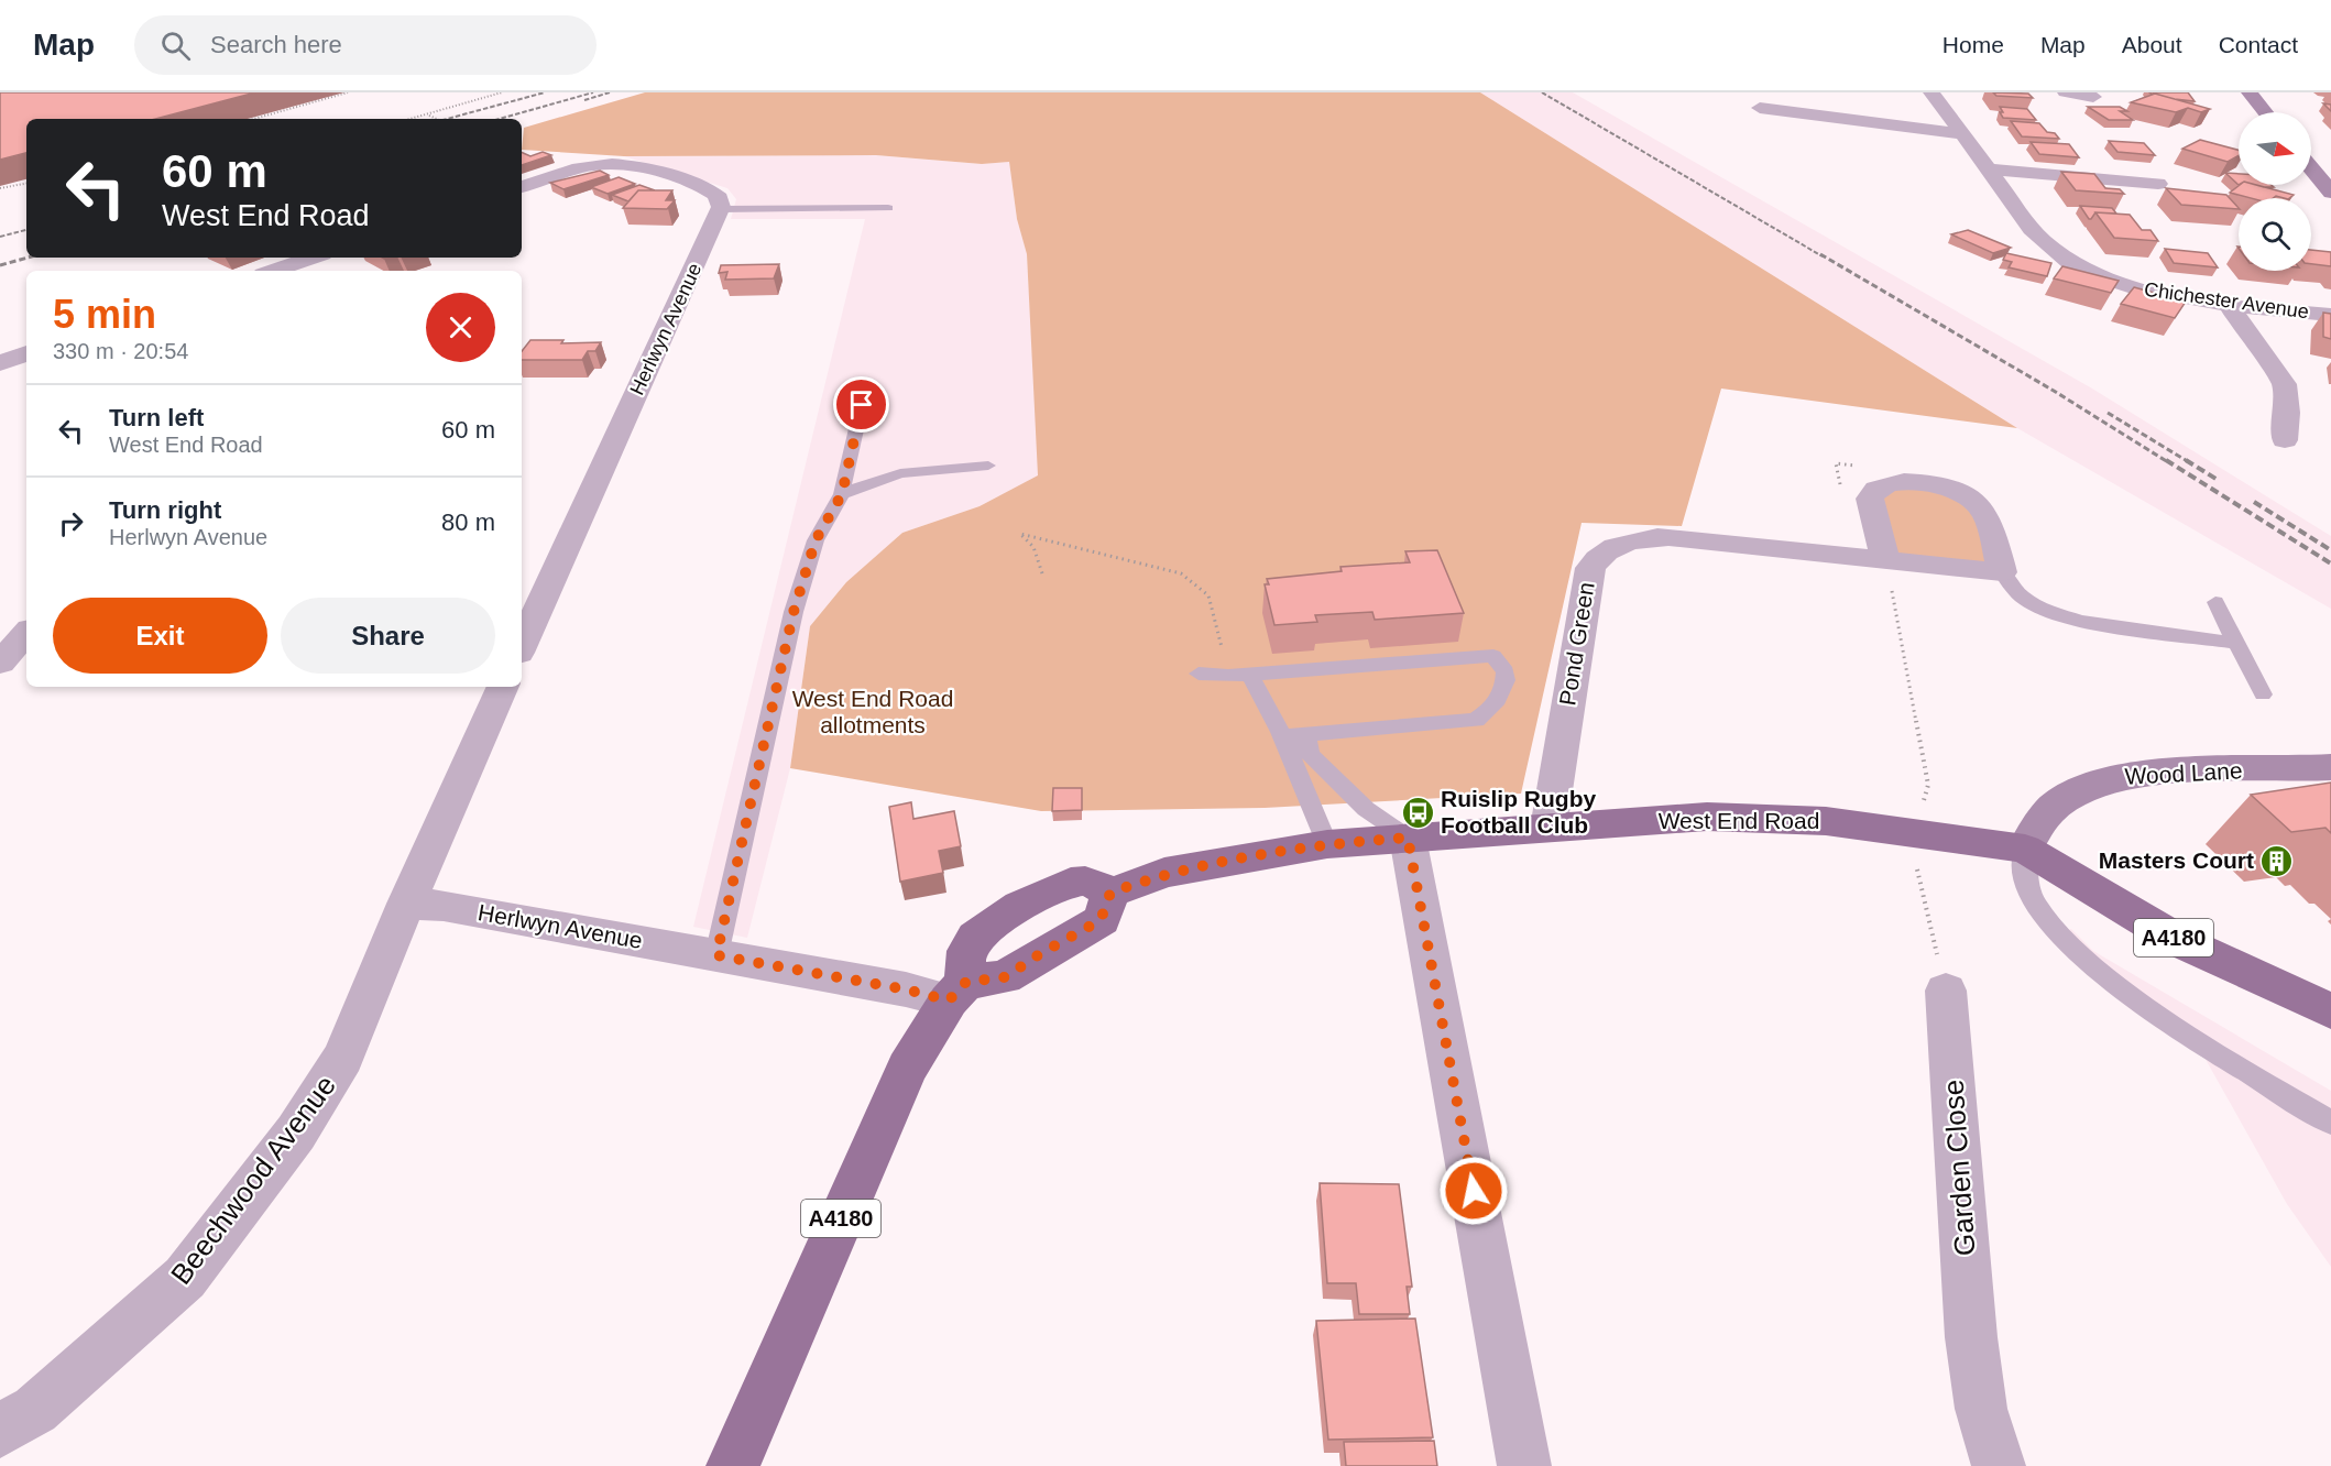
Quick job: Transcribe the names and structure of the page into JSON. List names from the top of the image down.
{
  "streets": {
    "main road": ["West End Road", "A4180"],
    "street": [
      "Chichester Avenue",
      "Herlwyn Avenue",
      "Pond Green",
      "Wood Lane",
      "Garden Close",
      "Beechwood Avenue"
    ]
  },
  "crossings": [
    ["Herlwyn Avenue", "West End Road"],
    ["Herlwyn Avenue", "A4180"],
    ["Herlwyn Avenue", "Beechwood Avenue"],
    ["Pond Green", "West End Road"],
    ["Wood Lane", "West End Road"],
    ["West End Road", "A4180"]
  ],
  "parks": ["West End Road allotments"],
  "places": {
    "bus stop": ["Ruislip Rugby Football Club"],
    "building": ["Masters Court"]
  },
  "north": "right",
  "page": {
    "header": "Map",
    "search": "Search here",
    "nav": [
      "Home",
      "Map",
      "About",
      "Contact"
    ],
    "turn": ["60 m", "West End Road"],
    "heading": ["5 min", "330 m · 20:54"],
    "list": [
      {
        "name": "Turn left",
        "note": "West End Road",
        "value": "60 m"
      },
      {
        "name": "Turn right",
        "note": "Herlwyn Avenue",
        "value": "80 m"
      }
    ],
    "buttons": ["Exit", "Share"]
  }
}
